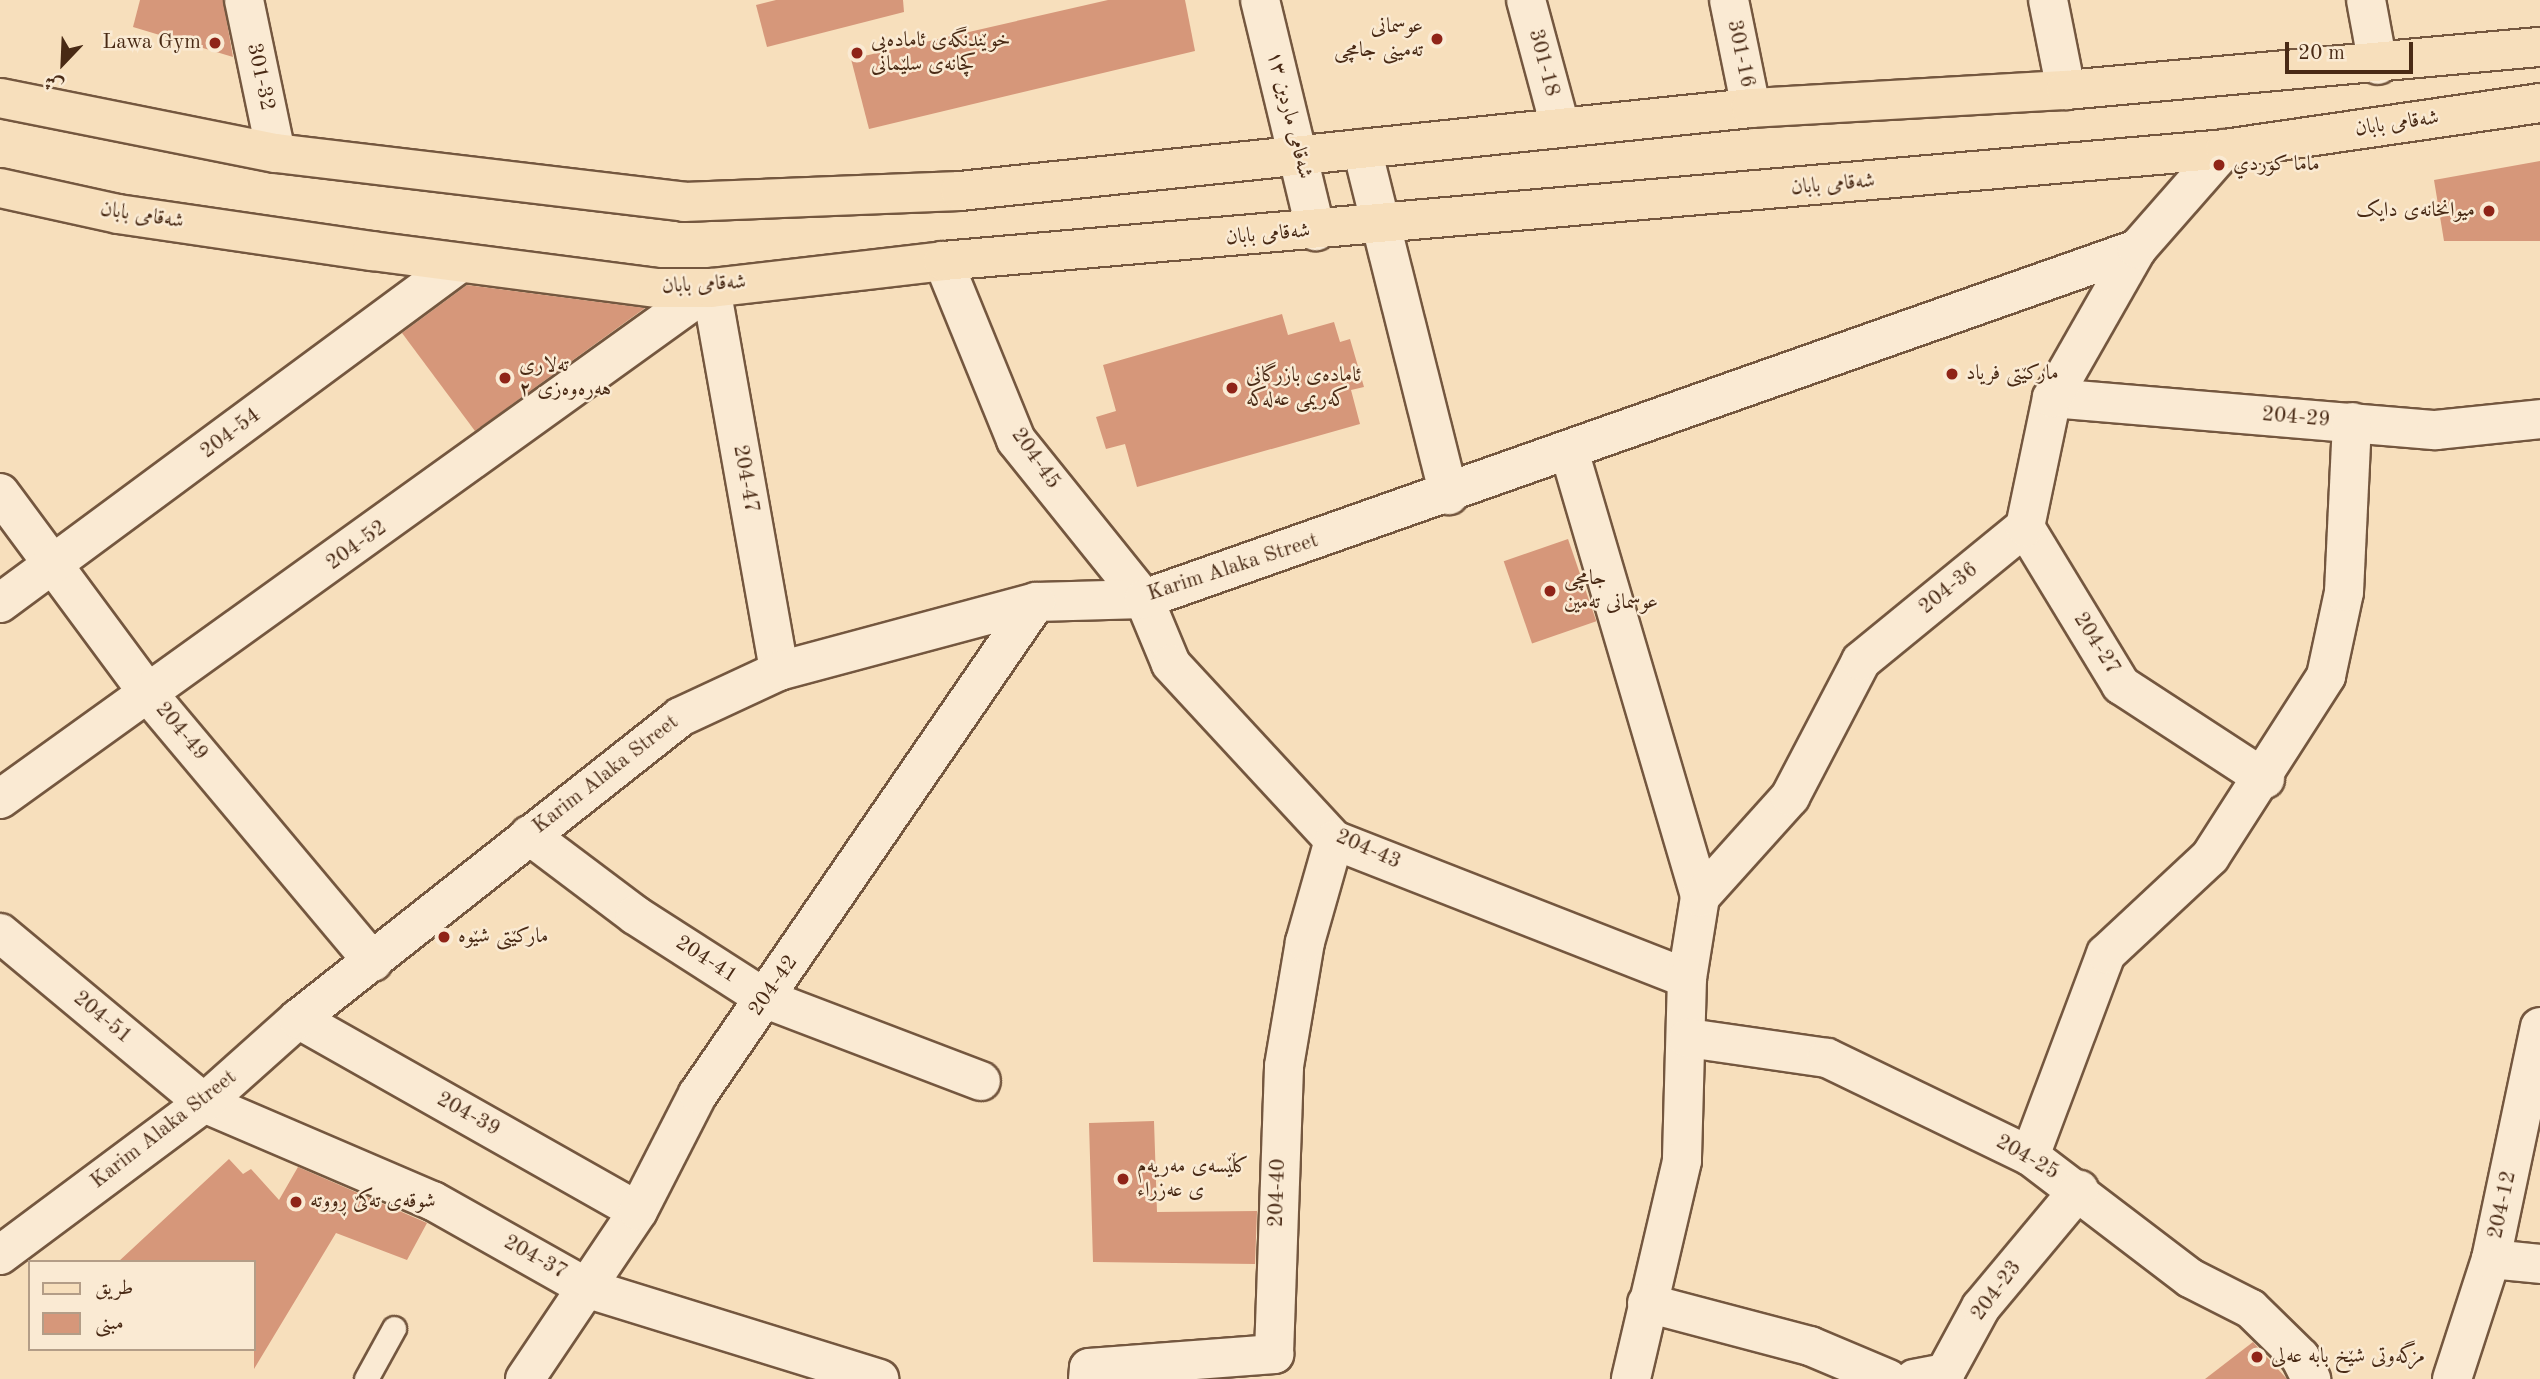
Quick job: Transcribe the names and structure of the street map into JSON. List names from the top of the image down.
{
  "streets": {
    "main road": ["شەقامی بابان"],
    "street": [
      "301-16",
      "301-18",
      "301-32",
      "شەقامی ماردین ١٣",
      "204-29",
      "204-54",
      "204-45",
      "204-47",
      "204-52",
      "Karim Alaka Street",
      "204-36",
      "204-27",
      "204-49",
      "204-43",
      "204-41",
      "204-42",
      "204-51",
      "204-39",
      "204-25",
      "204-40",
      "204-12",
      "204-37",
      "204-23"
    ]
  },
  "crossings": [
    ["شەقامی ماردین ١٣", "شەقامی بابان"],
    ["شەقامی بابان", "204-54"],
    ["شەقامی بابان", "204-45"],
    ["شەقامی بابان", "204-47"],
    ["شەقامی بابان", "204-52"],
    ["204-54", "204-49"],
    ["204-45", "Karim Alaka Street"],
    ["204-45", "204-43"],
    ["204-47", "204-52"],
    ["204-47", "Karim Alaka Street"],
    ["204-52", "204-49"],
    ["Karim Alaka Street", "204-49"],
    ["Karim Alaka Street", "204-43"],
    ["Karim Alaka Street", "204-41"],
    ["Karim Alaka Street", "204-42"],
    ["Karim Alaka Street", "204-51"],
    ["Karim Alaka Street", "204-39"],
    ["Karim Alaka Street", "204-37"],
    ["204-36", "204-27"],
    ["204-43", "204-40"],
    ["204-41", "204-42"],
    ["204-42", "204-39"],
    ["204-42", "204-37"],
    ["204-51", "204-37"],
    ["204-25", "204-23"]
  ],
  "places": [
    "عوسمانی تەمینی جامچی",
    "Lawa Gym",
    "خوێندنگەی ئامادەیی کچانەی سلێمانی",
    "ماما كوردي",
    "میوانخانەی دایک",
    "مارکێتی فریاد",
    "تەلاری هەرەوەزی ٢",
    "ئامادەی بازرگانی کەریمی عەلەکە",
    "جامچی عوسمانی تەمین",
    "مارکێتی شێوە",
    "کڵێسەی مەریەم ی عەزراء",
    "شوقەی تەکێ ڕووتە",
    "مزگەوتی شێخ بابە عەلی"
  ],
  "legend": ["طريق", "مبنى"],
  "scale_bar": "20 m",
  "north": "bottom left"
}
